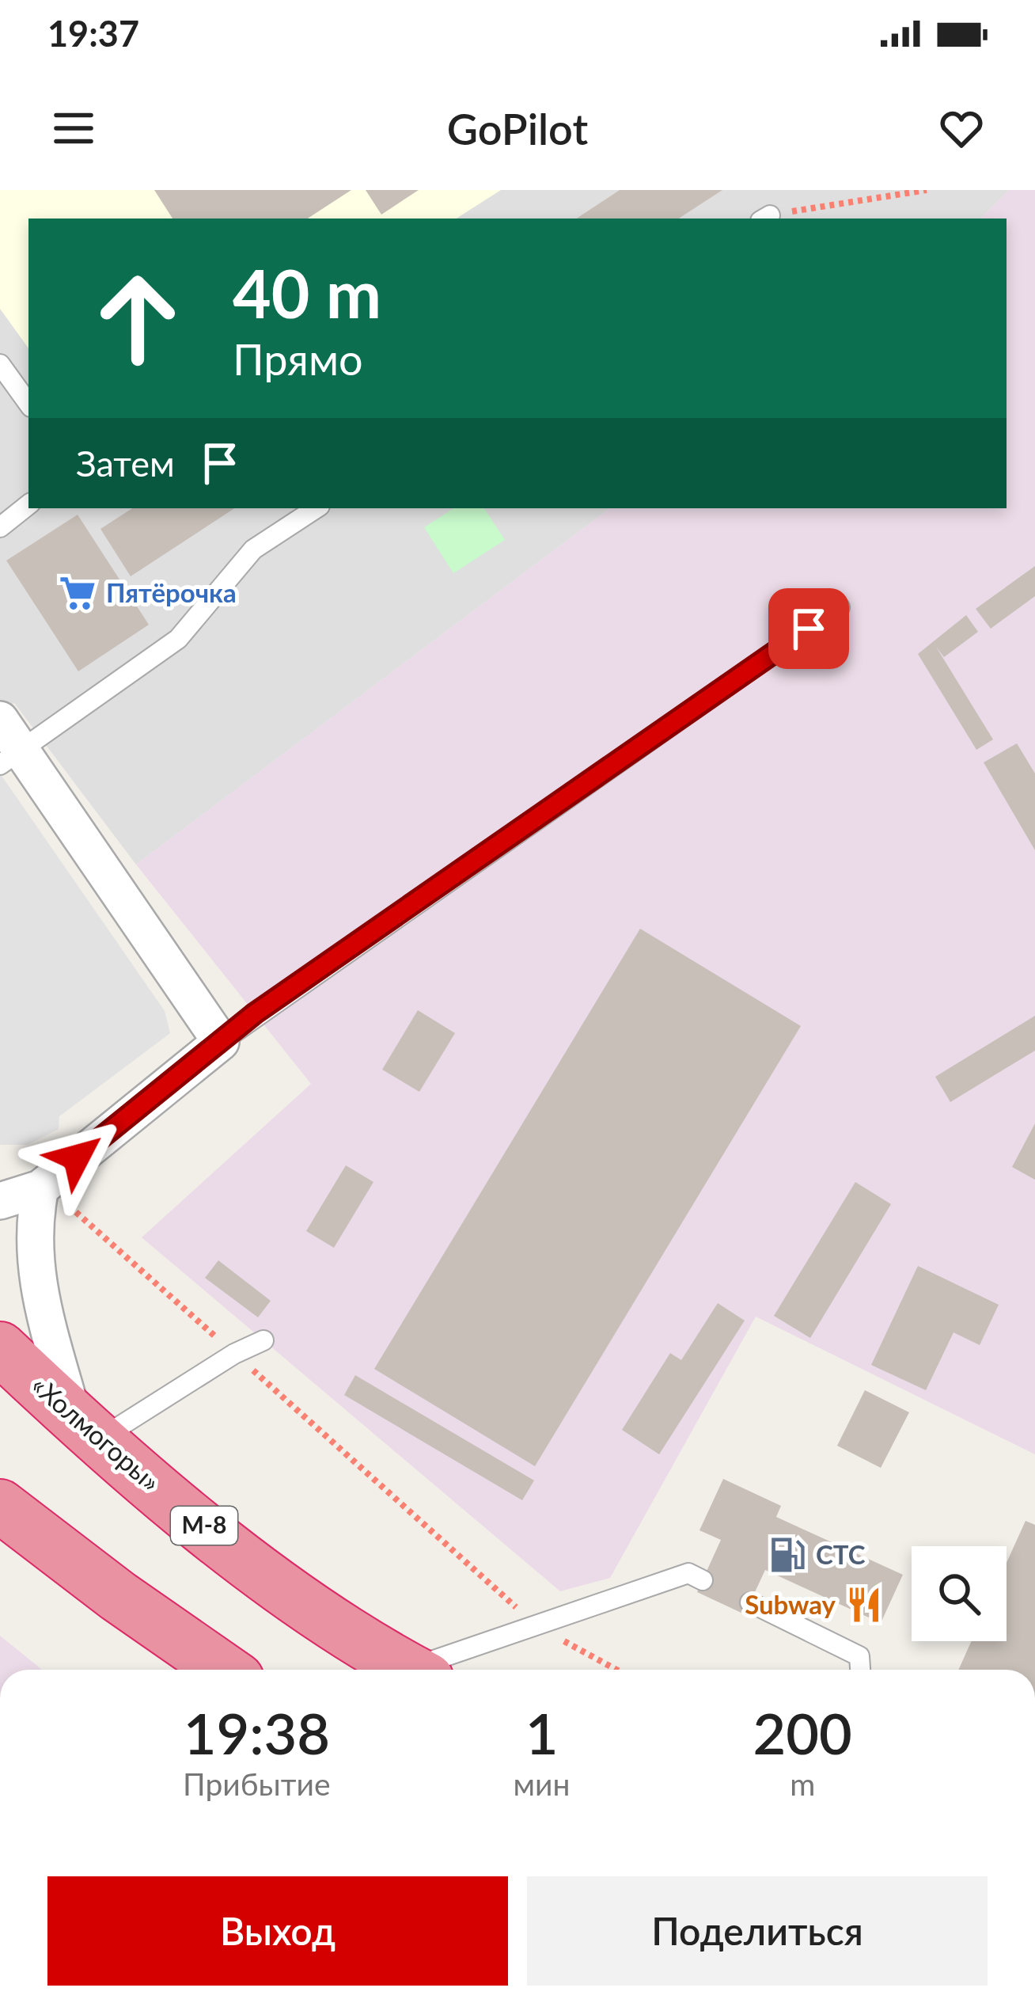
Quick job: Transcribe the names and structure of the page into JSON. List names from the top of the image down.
{
  "streets": {
    "highway": ["«Холмогоры»", "М-8"]
  },
  "places": {
    "supermarket": ["Пятёрочка"],
    "fuel station": ["СТС"],
    "restaurant": ["Subway"]
  },
  "page": {
    "status": "19:37",
    "header": "GoPilot",
    "turn": ["40 m", "Прямо"],
    "then": "Затем",
    "eta": [
      "19:38",
      "Прибытие",
      "1",
      "мин",
      "200",
      "m"
    ],
    "buttons": ["Выход", "Поделиться"]
  }
}
